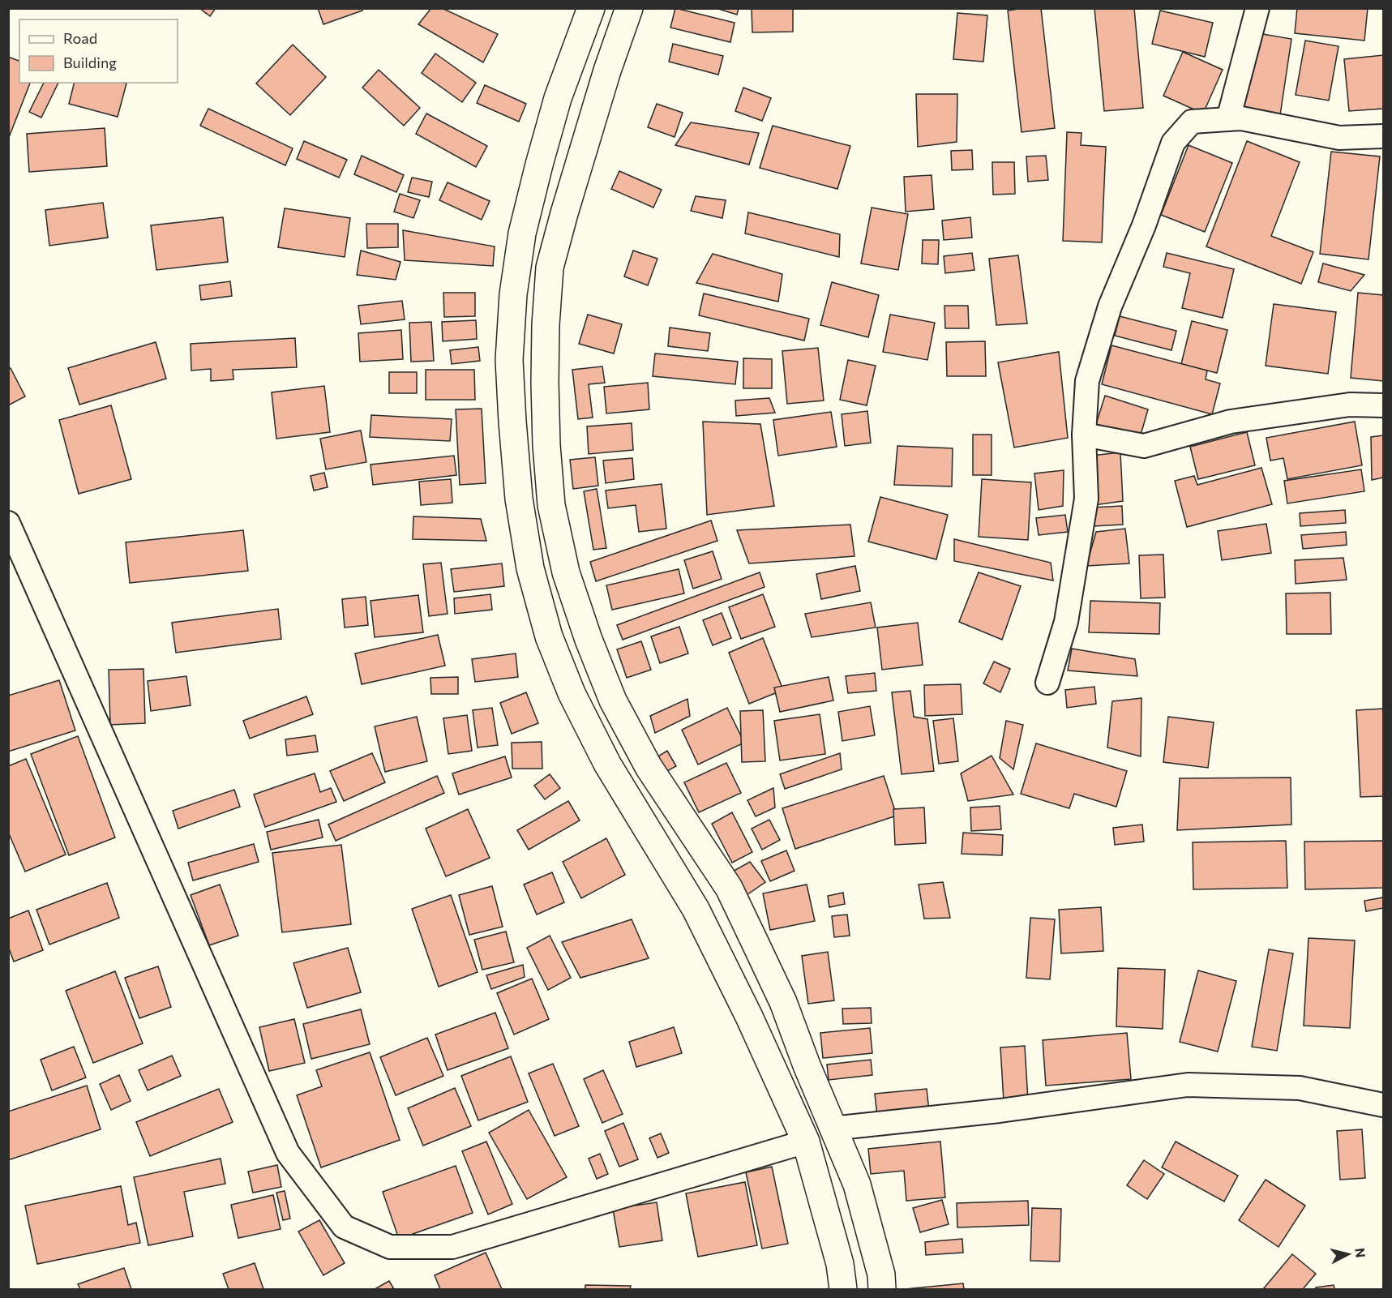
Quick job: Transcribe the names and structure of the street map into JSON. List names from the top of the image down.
{
  "legend": ["Road", "Building"],
  "north": "right"
}
